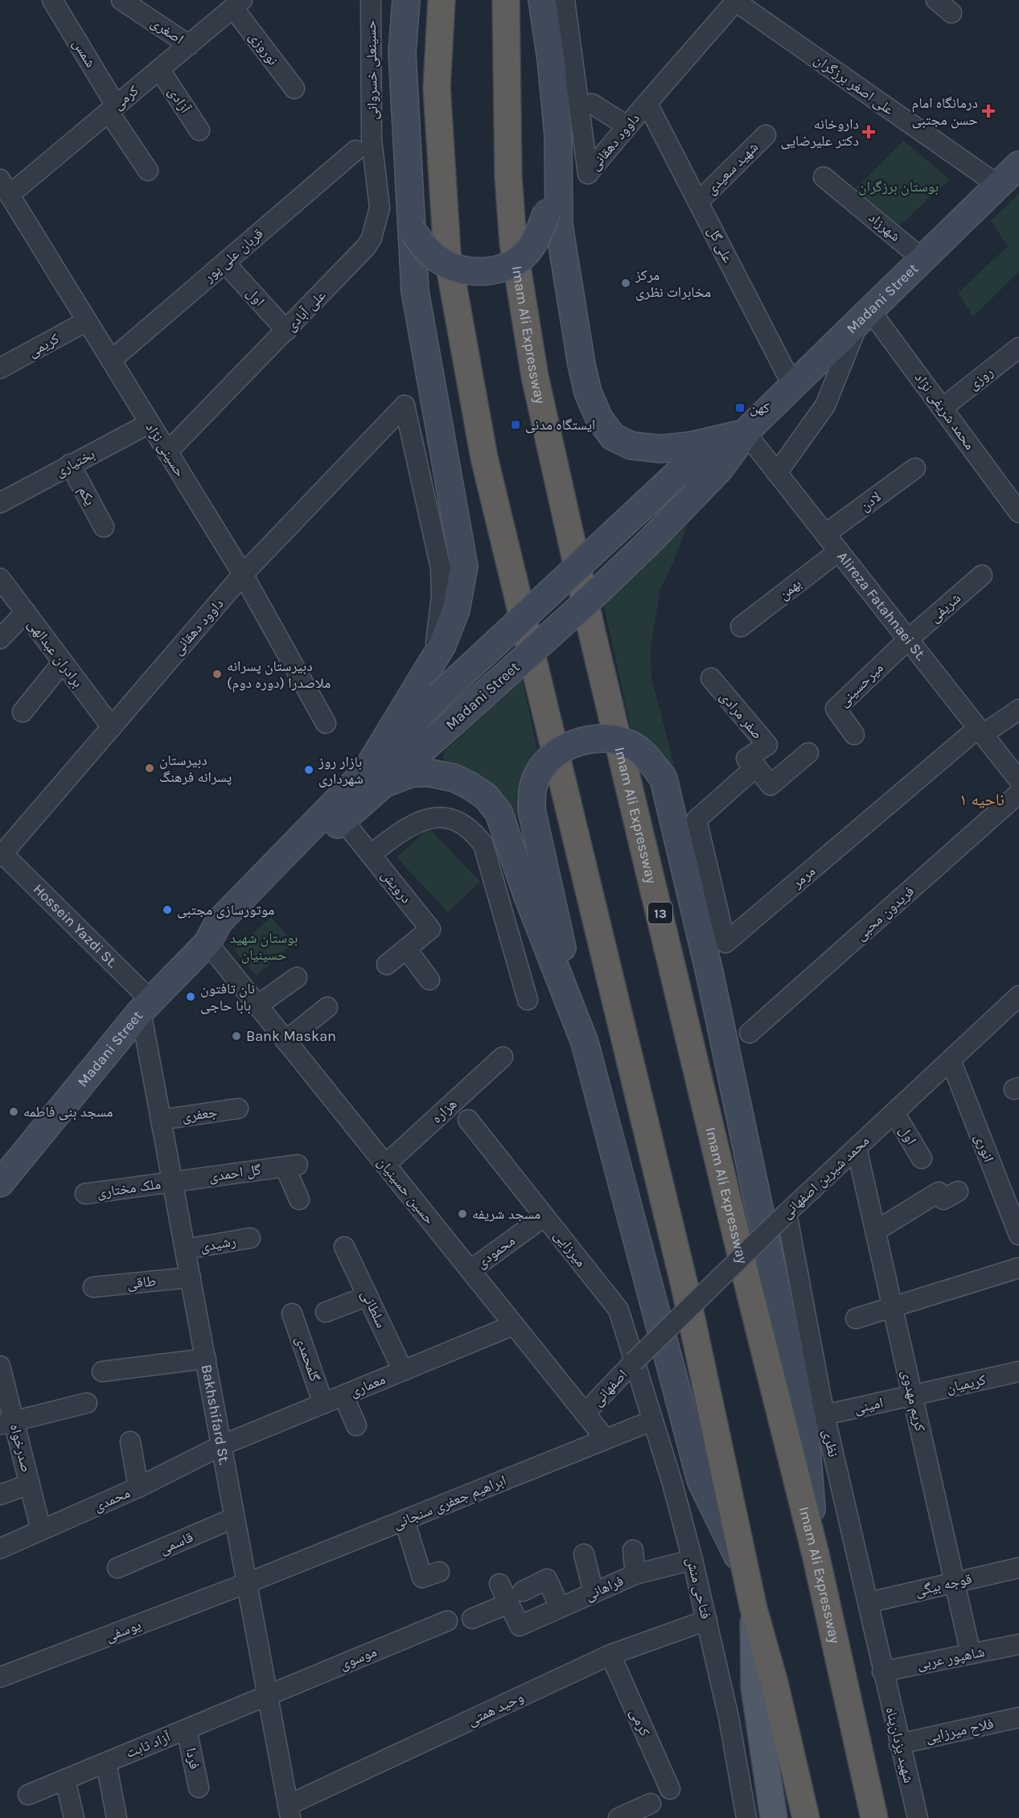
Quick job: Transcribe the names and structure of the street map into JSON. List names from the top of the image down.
{
  "streets": {
    "highway": ["Imam Ali Expressway", "13"],
    "main road": ["Madani Street"],
    "street": [
      "اصغری",
      "نوروزی",
      "شمس",
      "حسینعلی خسروانی",
      "علی اصغر برزگران",
      "کرمی",
      "آزادی",
      "داوود دهقانی",
      "شهید سعیدی",
      "شهرزاد",
      "علی گل",
      "قربان علی پور",
      "اول",
      "علی آبادی",
      "کریمی",
      "روزی",
      "محمد شریفی نژاد",
      "حسینی نژاد",
      "بختیاری",
      "یکم",
      "لادن",
      "بهمن",
      "Alireza Fatahnaei St.",
      "شریفی",
      "برادران عبدالهی",
      "میرحسینی",
      "صفر مرادی",
      "مرمر",
      "درویش",
      "فریدون محبی",
      "Hossein Yazdi St.",
      "هزاره",
      "جعفری",
      "انوری",
      "گل احمدی",
      "محمد شیرین اصفهانی",
      "ملک مختاری",
      "حسین حسینیان",
      "رشیدی",
      "میرزایی",
      "محمودی",
      "طاقی",
      "سلطانی",
      "گلمحمدی",
      "کریمیان",
      "معماری",
      "اصفهانی",
      "کریم مهدوی",
      "امینی",
      "Bakhshifard St.",
      "نظری",
      "صدرخواه",
      "محمدی",
      "ابراهیم جعفری سنجانی",
      "قاسمی",
      "قوجه بیگی",
      "فراهانی",
      "فتاحی منش",
      "یوسفی",
      "موسوی",
      "شاهپور عربی",
      "وحید همتی",
      "فلاح میرزایی",
      "آزاد ثابت",
      "شهید یزدان‌پناه",
      "فردا"
    ]
  },
  "crossings": [
    ["اصغری", "کرمی"],
    ["نوروزی", "کرمی"],
    ["شمس", "کرمی"],
    ["حسینعلی خسروانی", "علی آبادی"],
    ["علی اصغر برزگران", "داوود دهقانی"],
    ["علی اصغر برزگران", "Madani Street"],
    ["کرمی", "آزادی"],
    ["کرمی", "حسینی نژاد"],
    ["کرمی", "وحید همتی"],
    ["داوود دهقانی", "علی گل"],
    ["داوود دهقانی", "حسینی نژاد"],
    ["داوود دهقانی", "برادران عبدالهی"],
    ["داوود دهقانی", "Hossein Yazdi St."],
    ["شهید سعیدی", "علی گل"],
    ["شهرزاد", "Madani Street"],
    ["علی گل", "Madani Street"],
    ["قربان علی پور", "اول"],
    ["قربان علی پور", "حسینی نژاد"],
    ["اول", "علی آبادی"],
    ["اول", "محمد شیرین اصفهانی"],
    ["Madani Street", "محمد شریفی نژاد"],
    ["Madani Street", "Alireza Fatahnaei St."],
    ["Madani Street", "درویش"],
    ["Madani Street", "Hossein Yazdi St."],
    ["Madani Street", "حسین حسینیان"],
    ["Madani Street", "Bakhshifard St."],
    ["علی آبادی", "حسینی نژاد"],
    ["کریمی", "حسینی نژاد"],
    ["روزی", "محمد شریفی نژاد"],
    ["حسینی نژاد", "بختیاری"],
    ["بختیاری", "یکم"],
    ["لادن", "Alireza Fatahnaei St."],
    ["بهمن", "Alireza Fatahnaei St."],
    ["Alireza Fatahnaei St.", "شریفی"],
    ["Alireza Fatahnaei St.", "میرحسینی"],
    ["Alireza Fatahnaei St.", "مرمر"],
    ["شریفی", "میرحسینی"],
    ["صفر مرادی", "مرمر"],
    ["Hossein Yazdi St.", "Bakhshifard St."],
    ["هزاره", "حسین حسینیان"],
    ["جعفری", "Bakhshifard St."],
    ["انوری", "محمد شیرین اصفهانی"],
    ["گل احمدی", "ملک مختاری"],
    ["گل احمدی", "Bakhshifard St."],
    ["محمد شیرین اصفهانی", "اصفهانی"],
    ["محمد شیرین اصفهانی", "کریم مهدوی"],
    ["محمد شیرین اصفهانی", "نظری"],
    ["محمد شیرین اصفهانی", "فتاحی منش"],
    ["ملک مختاری", "Bakhshifard St."],
    ["حسین حسینیان", "محمودی"],
    ["حسین حسینیان", "معماری"],
    ["حسین حسینیان", "اصفهانی"],
    ["حسین حسینیان", "ابراهیم جعفری سنجانی"],
    ["رشیدی", "Bakhshifard St."],
    ["میرزایی", "محمودی"],
    ["میرزایی", "فتاحی منش"],
    ["طاقی", "Bakhshifard St."],
    ["سلطانی", "معماری"],
    ["گلمحمدی", "معماری"],
    ["کریمیان", "کریم مهدوی"],
    ["کریمیان", "امینی"],
    ["معماری", "Bakhshifard St."],
    ["معماری", "محمدی"],
    ["اصفهانی", "فتاحی منش"],
    ["کریم مهدوی", "امینی"],
    ["کریم مهدوی", "قوجه بیگی"],
    ["کریم مهدوی", "شاهپور عربی"],
    ["امینی", "نظری"],
    ["Bakhshifard St.", "محمدی"],
    ["Bakhshifard St.", "ابراهیم جعفری سنجانی"],
    ["Bakhshifard St.", "قاسمی"],
    ["Bakhshifard St.", "یوسفی"],
    ["Bakhshifard St.", "موسوی"],
    ["Bakhshifard St.", "وحید همتی"],
    ["Bakhshifard St.", "آزاد ثابت"],
    ["نظری", "قوجه بیگی"],
    ["نظری", "شاهپور عربی"],
    ["نظری", "شهید یزدان‌پناه"],
    ["صدرخواه", "محمدی"],
    ["ابراهیم جعفری سنجانی", "فتاحی منش"],
    ["ابراهیم جعفری سنجانی", "یوسفی"],
    ["فراهانی", "فتاحی منش"],
    ["فتاحی منش", "وحید همتی"],
    ["موسوی", "آزاد ثابت"],
    ["شاهپور عربی", "شهید یزدان‌پناه"],
    ["فلاح میرزایی", "شهید یزدان‌پناه"],
    ["آزاد ثابت", "فردا"]
  ],
  "districts": ["ناحیه ۱"],
  "parks": ["بوستان برزگران", "بوستان شهید حسینیان"],
  "places": {
    "health": ["درمانگاه امام حسن مجتبی", "داروخانه دکتر علیرضایی"],
    "other": [
      "مرکز مخابرات نظری",
      "دبيرستان پسرانه ملاصدرا (دوره دوم)",
      "دبیرستان پسرانه فرهنگ",
      "بازار روز شهرداری",
      "موتورسازی مجتبی",
      "نان تافتون بابا حاجی",
      "Bank Maskan",
      "مسجد بنی فاطمه",
      "مسجد شریفه"
    ],
    "transit": ["کهن", "ایستگاه مدنی"]
  }
}
